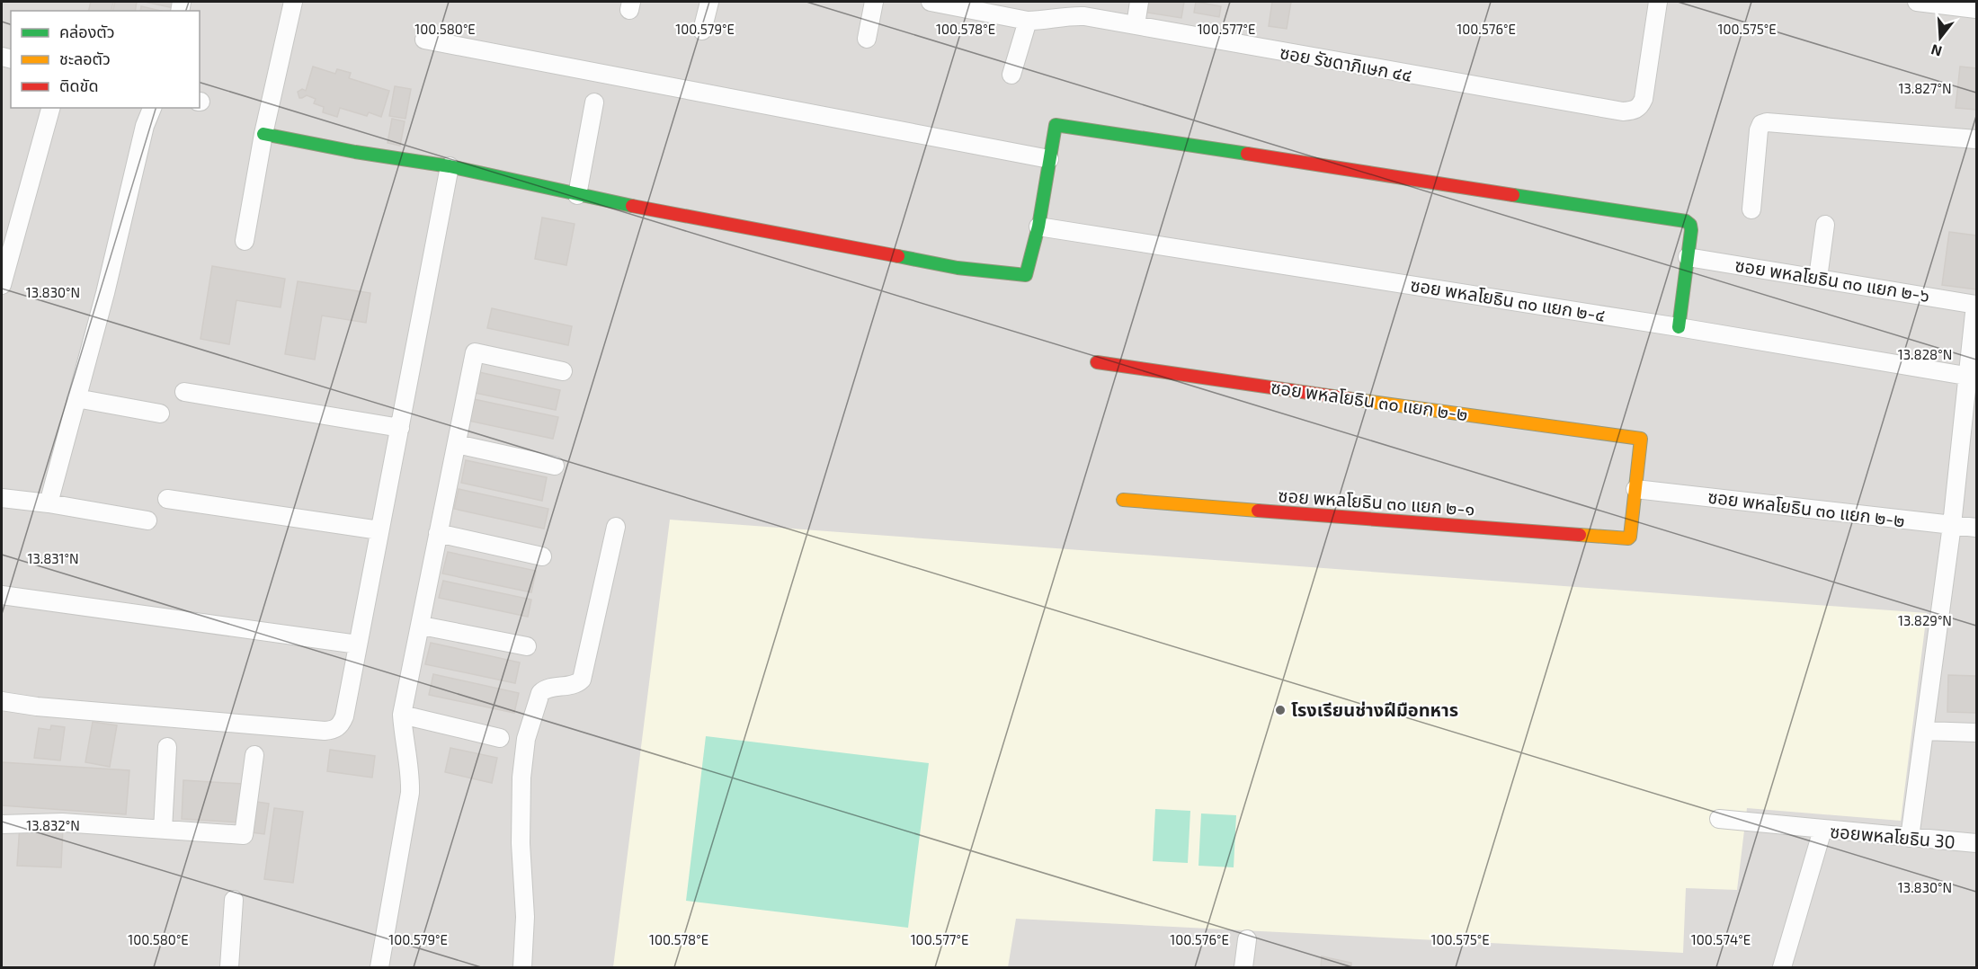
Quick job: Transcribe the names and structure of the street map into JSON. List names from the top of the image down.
{
  "streets": {
    "street": [
      "ซอย รัชดาภิเษก ๔๔",
      "ซอย พหลโยธิน ๓๐ แยก ๒-๖",
      "ซอย พหลโยธิน ๓๐ แยก ๒-๔",
      "ซอย พหลโยธิน ๓๐ แยก ๒-๒",
      "ซอย พหลโยธิน ๓๐ แยก ๒-๑",
      "ซอยพหลโยธิน 30"
    ]
  },
  "crossings": [
    ["ซอย พหลโยธิน ๓๐ แยก ๒-๒", "ซอย พหลโยธิน ๓๐ แยก ๒-๑"]
  ],
  "places": ["โรงเรียนช่างฝีมือทหาร"],
  "legend": ["คล่องตัว", "ชะลอตัว", "ติดขัด"],
  "north": "bottom",
  "coordinates": [
    "100.580°E",
    "100.579°E",
    "100.578°E",
    "100.577°E",
    "100.576°E",
    "100.575°E",
    "13.827°N",
    "13.830°N",
    "13.828°N",
    "13.831°N",
    "13.829°N",
    "13.832°N",
    "100.574°E"
  ]
}
